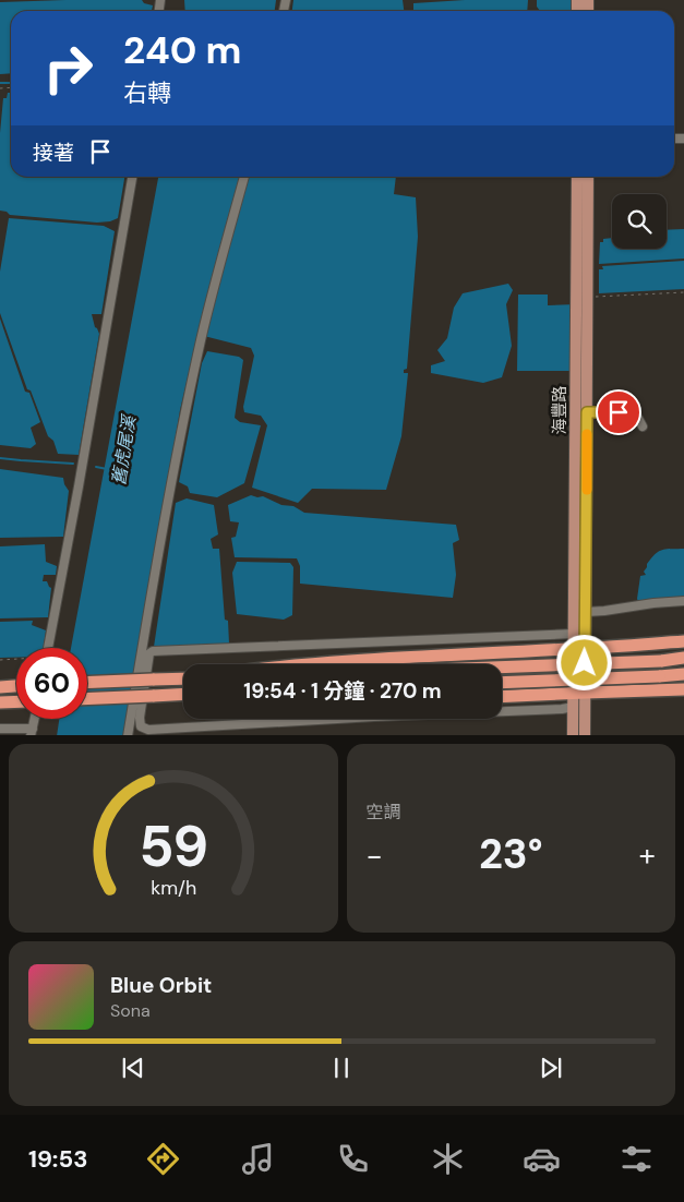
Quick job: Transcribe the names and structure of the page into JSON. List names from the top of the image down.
{
  "streets": {
    "main road": ["海豐路"]
  },
  "water": ["舊虎尾溪"],
  "page": {
    "turn": ["240 m", "右轉"],
    "then": "接著",
    "limit": "60",
    "trip": "19:54 · 1 分鐘 · 270 m",
    "tile": "空調",
    "heat": ["−", "23°", "+"],
    "song": ["Blue Orbit", "Sona"],
    "tabs": "19:53",
    "gauge": ["59", "km/h"]
  }
}
